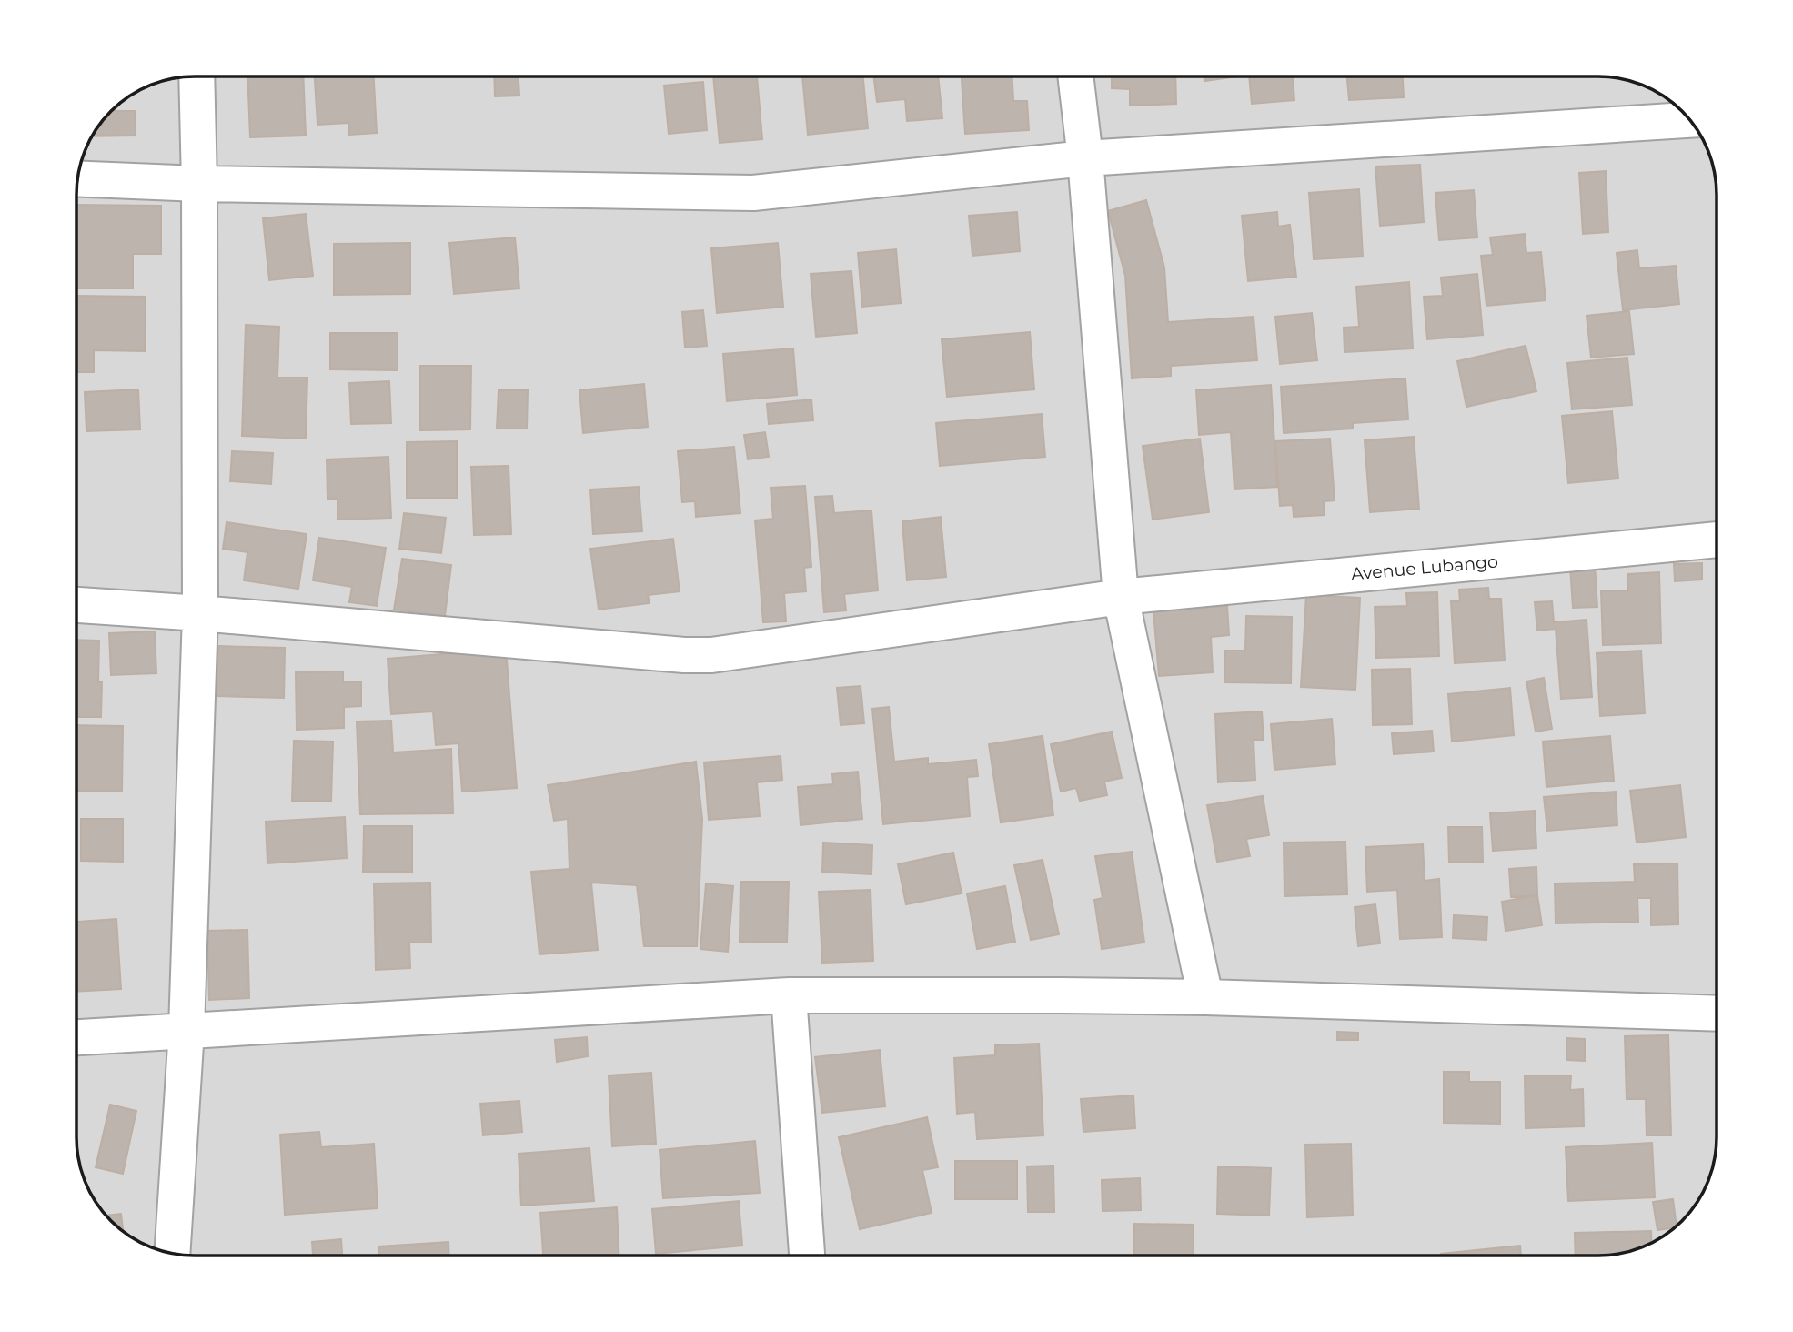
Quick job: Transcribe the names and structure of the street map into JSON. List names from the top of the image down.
{
  "streets": {
    "street": ["Avenue Lubango"]
  }
}
